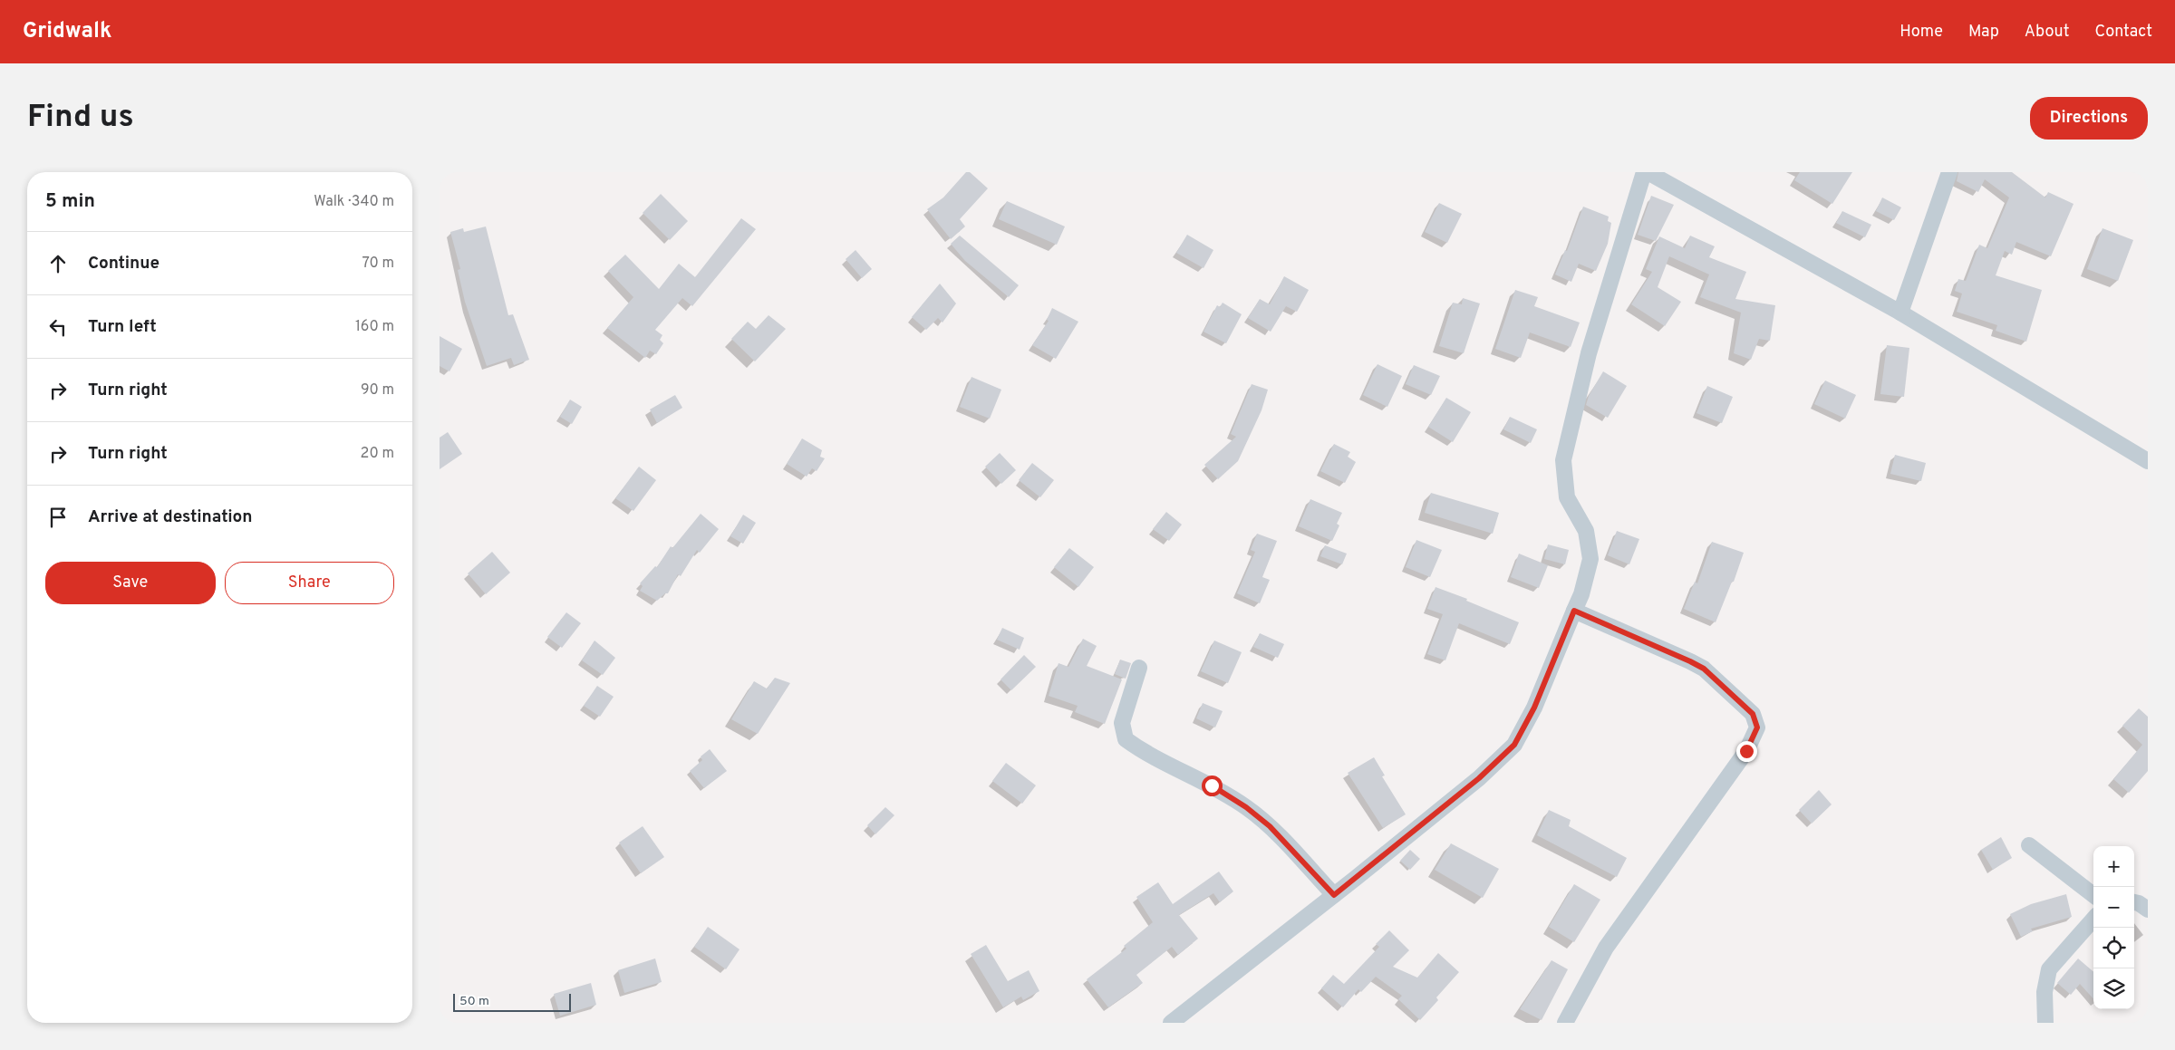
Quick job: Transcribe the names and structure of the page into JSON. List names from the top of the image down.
{
  "scale_bar": "50 m",
  "page": {
    "header": "Gridwalk",
    "nav": [
      "Home",
      "Map",
      "About",
      "Contact"
    ],
    "buttons": [
      "Directions",
      ["Save", "Share"]
    ],
    "title": "Find us",
    "heading": ["5 min", "Walk · 340 m"],
    "list": [
      ["Continue", "70 m"],
      ["Turn left", "160 m"],
      ["Turn right", "90 m"],
      ["Turn right", "20 m"],
      "Arrive at destination"
    ],
    "map_buttons": ["+", "−"],
    "scale": "50 m"
  }
}
